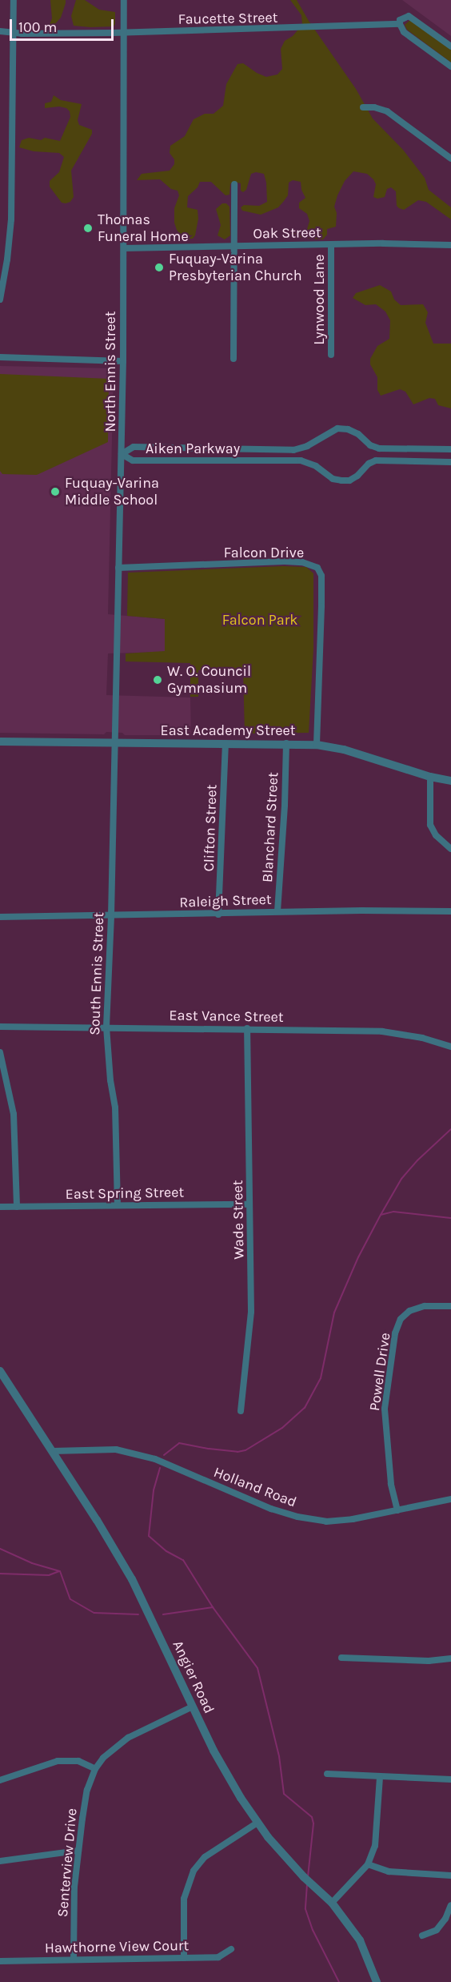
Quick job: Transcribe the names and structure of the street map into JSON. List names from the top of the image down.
{
  "streets": {
    "street": [
      "Faucette Street",
      "Oak Street",
      "Lynwood Lane",
      "North Ennis Street",
      "Aiken Parkway",
      "Falcon Drive",
      "East Academy Street",
      "Blanchard Street",
      "Clifton Street",
      "Raleigh Street",
      "South Ennis Street",
      "East Vance Street",
      "East Spring Street",
      "Wade Street",
      "Powell Drive",
      "Holland Road",
      "Angier Road",
      "Senterview Drive",
      "Hawthorne View Court"
    ]
  },
  "crossings": [
    ["Faucette Street", "North Ennis Street"],
    ["Oak Street", "Lynwood Lane"],
    ["Oak Street", "North Ennis Street"],
    ["North Ennis Street", "Aiken Parkway"],
    ["North Ennis Street", "Falcon Drive"],
    ["North Ennis Street", "East Academy Street"],
    ["North Ennis Street", "South Ennis Street"],
    ["Falcon Drive", "East Academy Street"],
    ["East Academy Street", "Blanchard Street"],
    ["East Academy Street", "Clifton Street"],
    ["East Academy Street", "South Ennis Street"],
    ["Blanchard Street", "Raleigh Street"],
    ["Clifton Street", "Raleigh Street"],
    ["Raleigh Street", "South Ennis Street"],
    ["South Ennis Street", "East Vance Street"],
    ["South Ennis Street", "East Spring Street"],
    ["East Vance Street", "Wade Street"],
    ["East Spring Street", "Wade Street"],
    ["Powell Drive", "Holland Road"],
    ["Holland Road", "Angier Road"],
    ["Angier Road", "Senterview Drive"],
    ["Senterview Drive", "Hawthorne View Court"]
  ],
  "parks": ["Falcon Park"],
  "places": [
    "Thomas Funeral Home",
    "Fuquay-Varina Presbyterian Church",
    "Fuquay-Varina Middle School",
    "W. O. Council Gymnasium"
  ],
  "scale_bar": "100 m"
}
